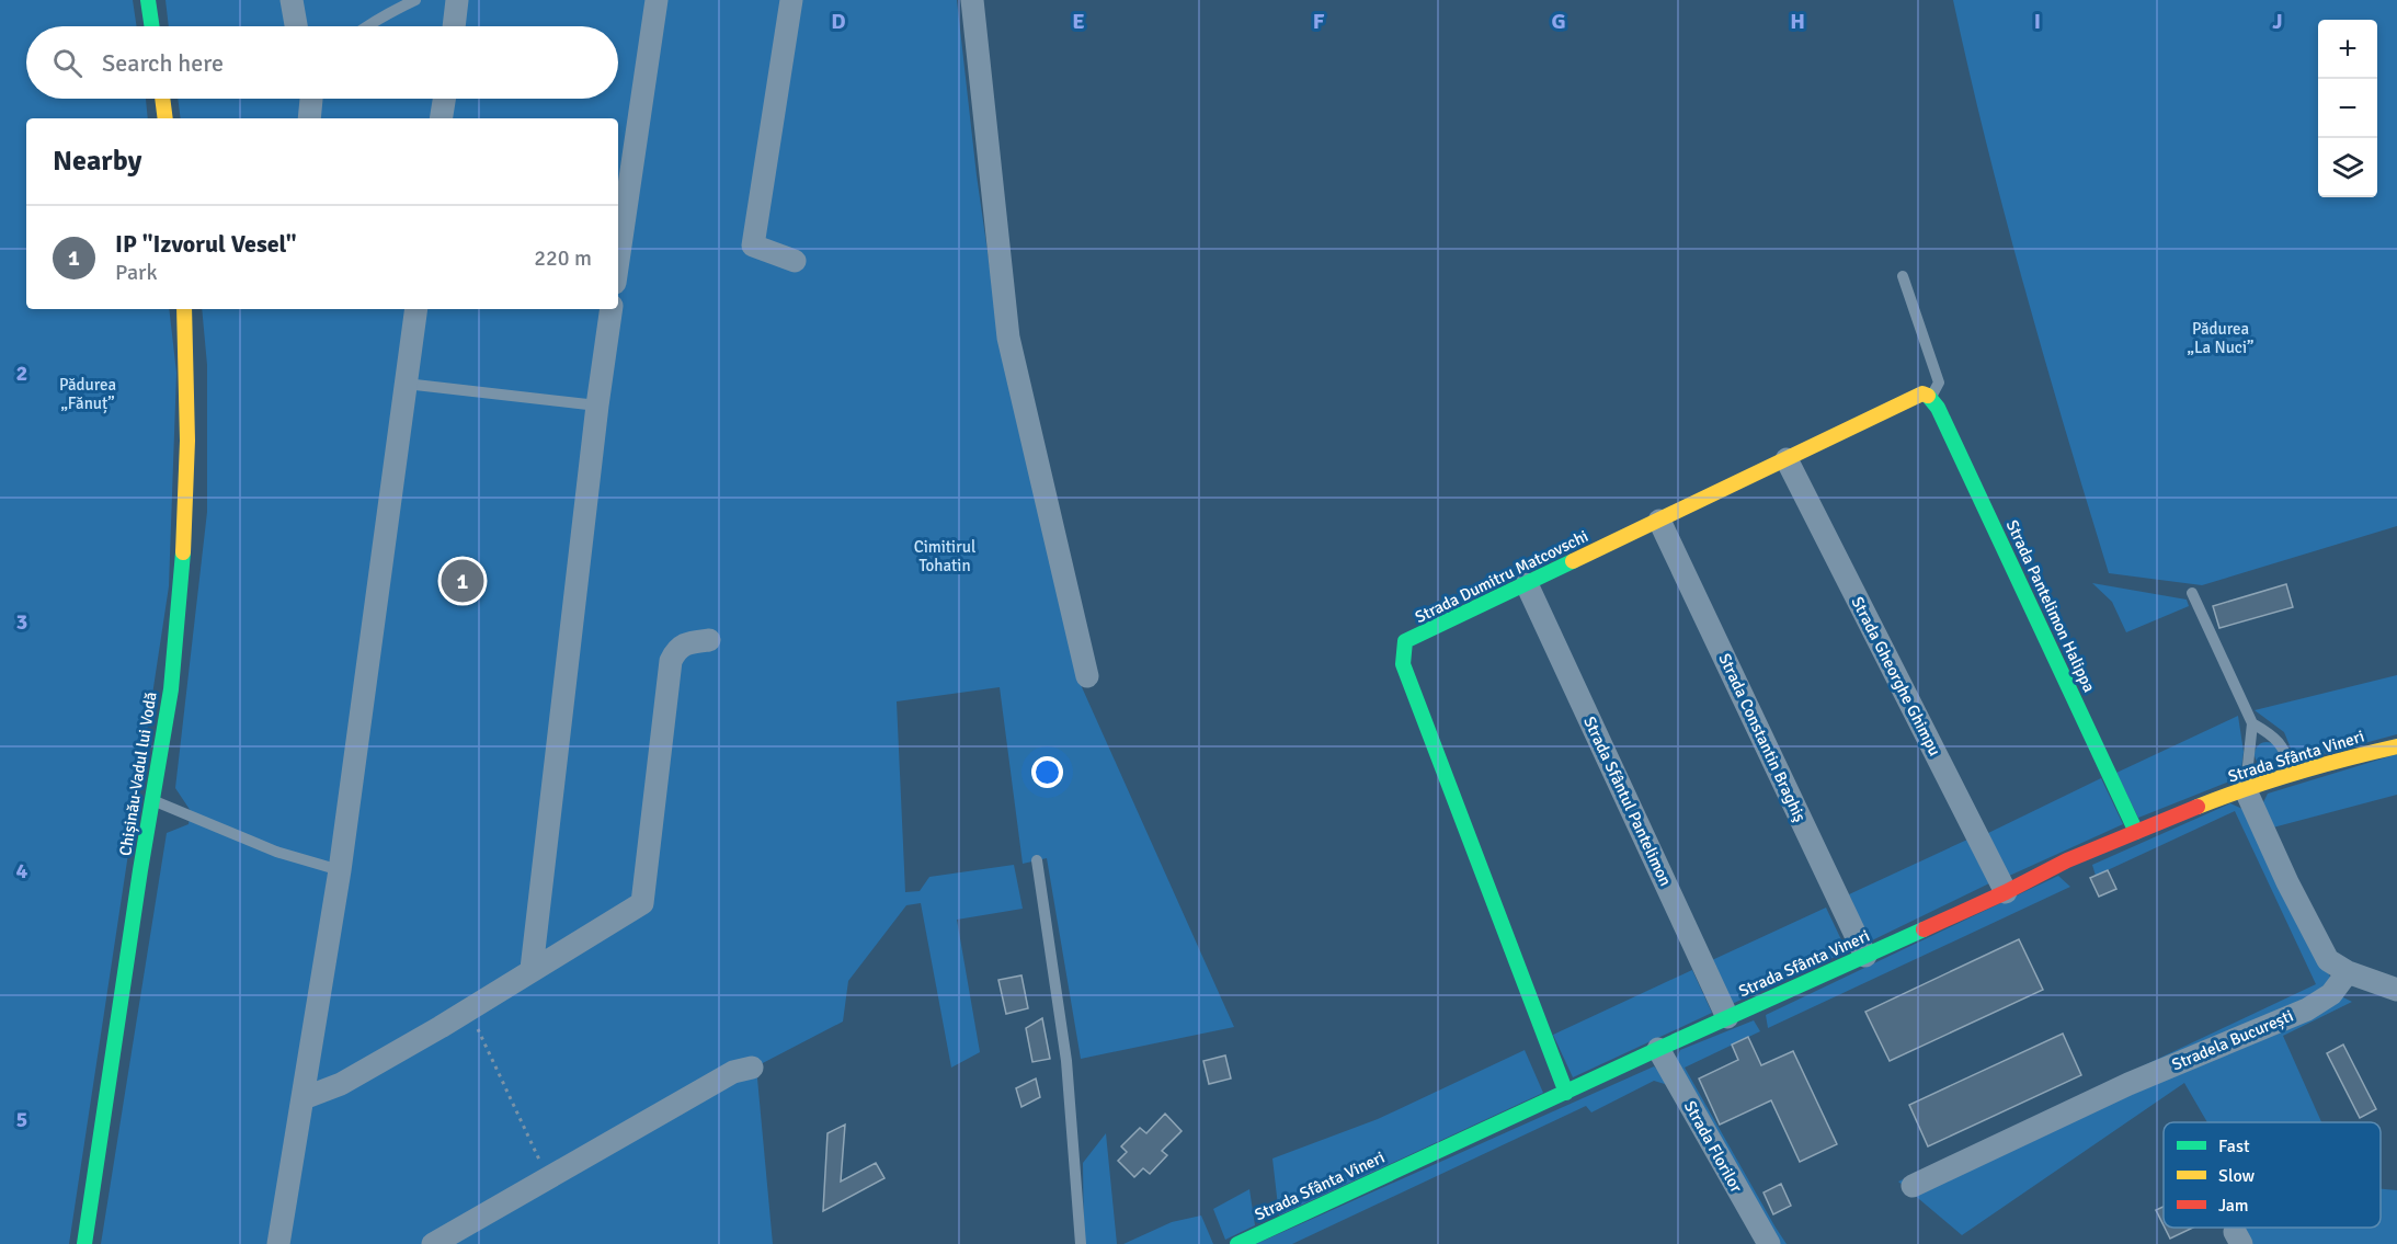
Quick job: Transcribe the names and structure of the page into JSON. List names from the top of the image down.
{
  "streets": {
    "street": [
      "Strada Dumitru Matcovschi",
      "Strada Pantelimon Halippa",
      "Strada Gheorghe Ghimpu",
      "Strada Constantin Braghiş",
      "Strada Sfânta Vineri",
      "Chișinău-Vadul lui Vodă",
      "Strada Sfântul Pantelimon",
      "Stradela București",
      "Strada Florilor"
    ]
  },
  "crossings": [
    ["Strada Dumitru Matcovschi", "Strada Pantelimon Halippa"],
    ["Strada Dumitru Matcovschi", "Strada Gheorghe Ghimpu"],
    ["Strada Dumitru Matcovschi", "Strada Constantin Braghiş"],
    ["Strada Dumitru Matcovschi", "Strada Sfânta Vineri"],
    ["Strada Dumitru Matcovschi", "Strada Sfântul Pantelimon"],
    ["Strada Pantelimon Halippa", "Strada Sfânta Vineri"],
    ["Strada Gheorghe Ghimpu", "Strada Sfânta Vineri"],
    ["Strada Constantin Braghiş", "Strada Sfânta Vineri"],
    ["Strada Sfânta Vineri", "Strada Sfântul Pantelimon"],
    ["Strada Sfânta Vineri", "Strada Florilor"]
  ],
  "parks": ["Pădurea „La Nuci”", "Pădurea „Fănuț”", "Cimitirul Tohatin"],
  "legend": ["Fast", "Slow", "Jam"],
  "page": {
    "map_buttons": ["+", "−"],
    "search": "Search here",
    "heading": "Nearby",
    "list": [
      {
        "mark": "1",
        "name": "IP \"Izvorul Vesel\"",
        "note": "Park",
        "value": "220 m"
      }
    ],
    "pins": "1"
  },
  "grid": {
    "columns": [
      "D",
      "E",
      "F",
      "G",
      "H",
      "I",
      "J"
    ],
    "rows": [
      "2",
      "3",
      "4",
      "5"
    ]
  }
}
